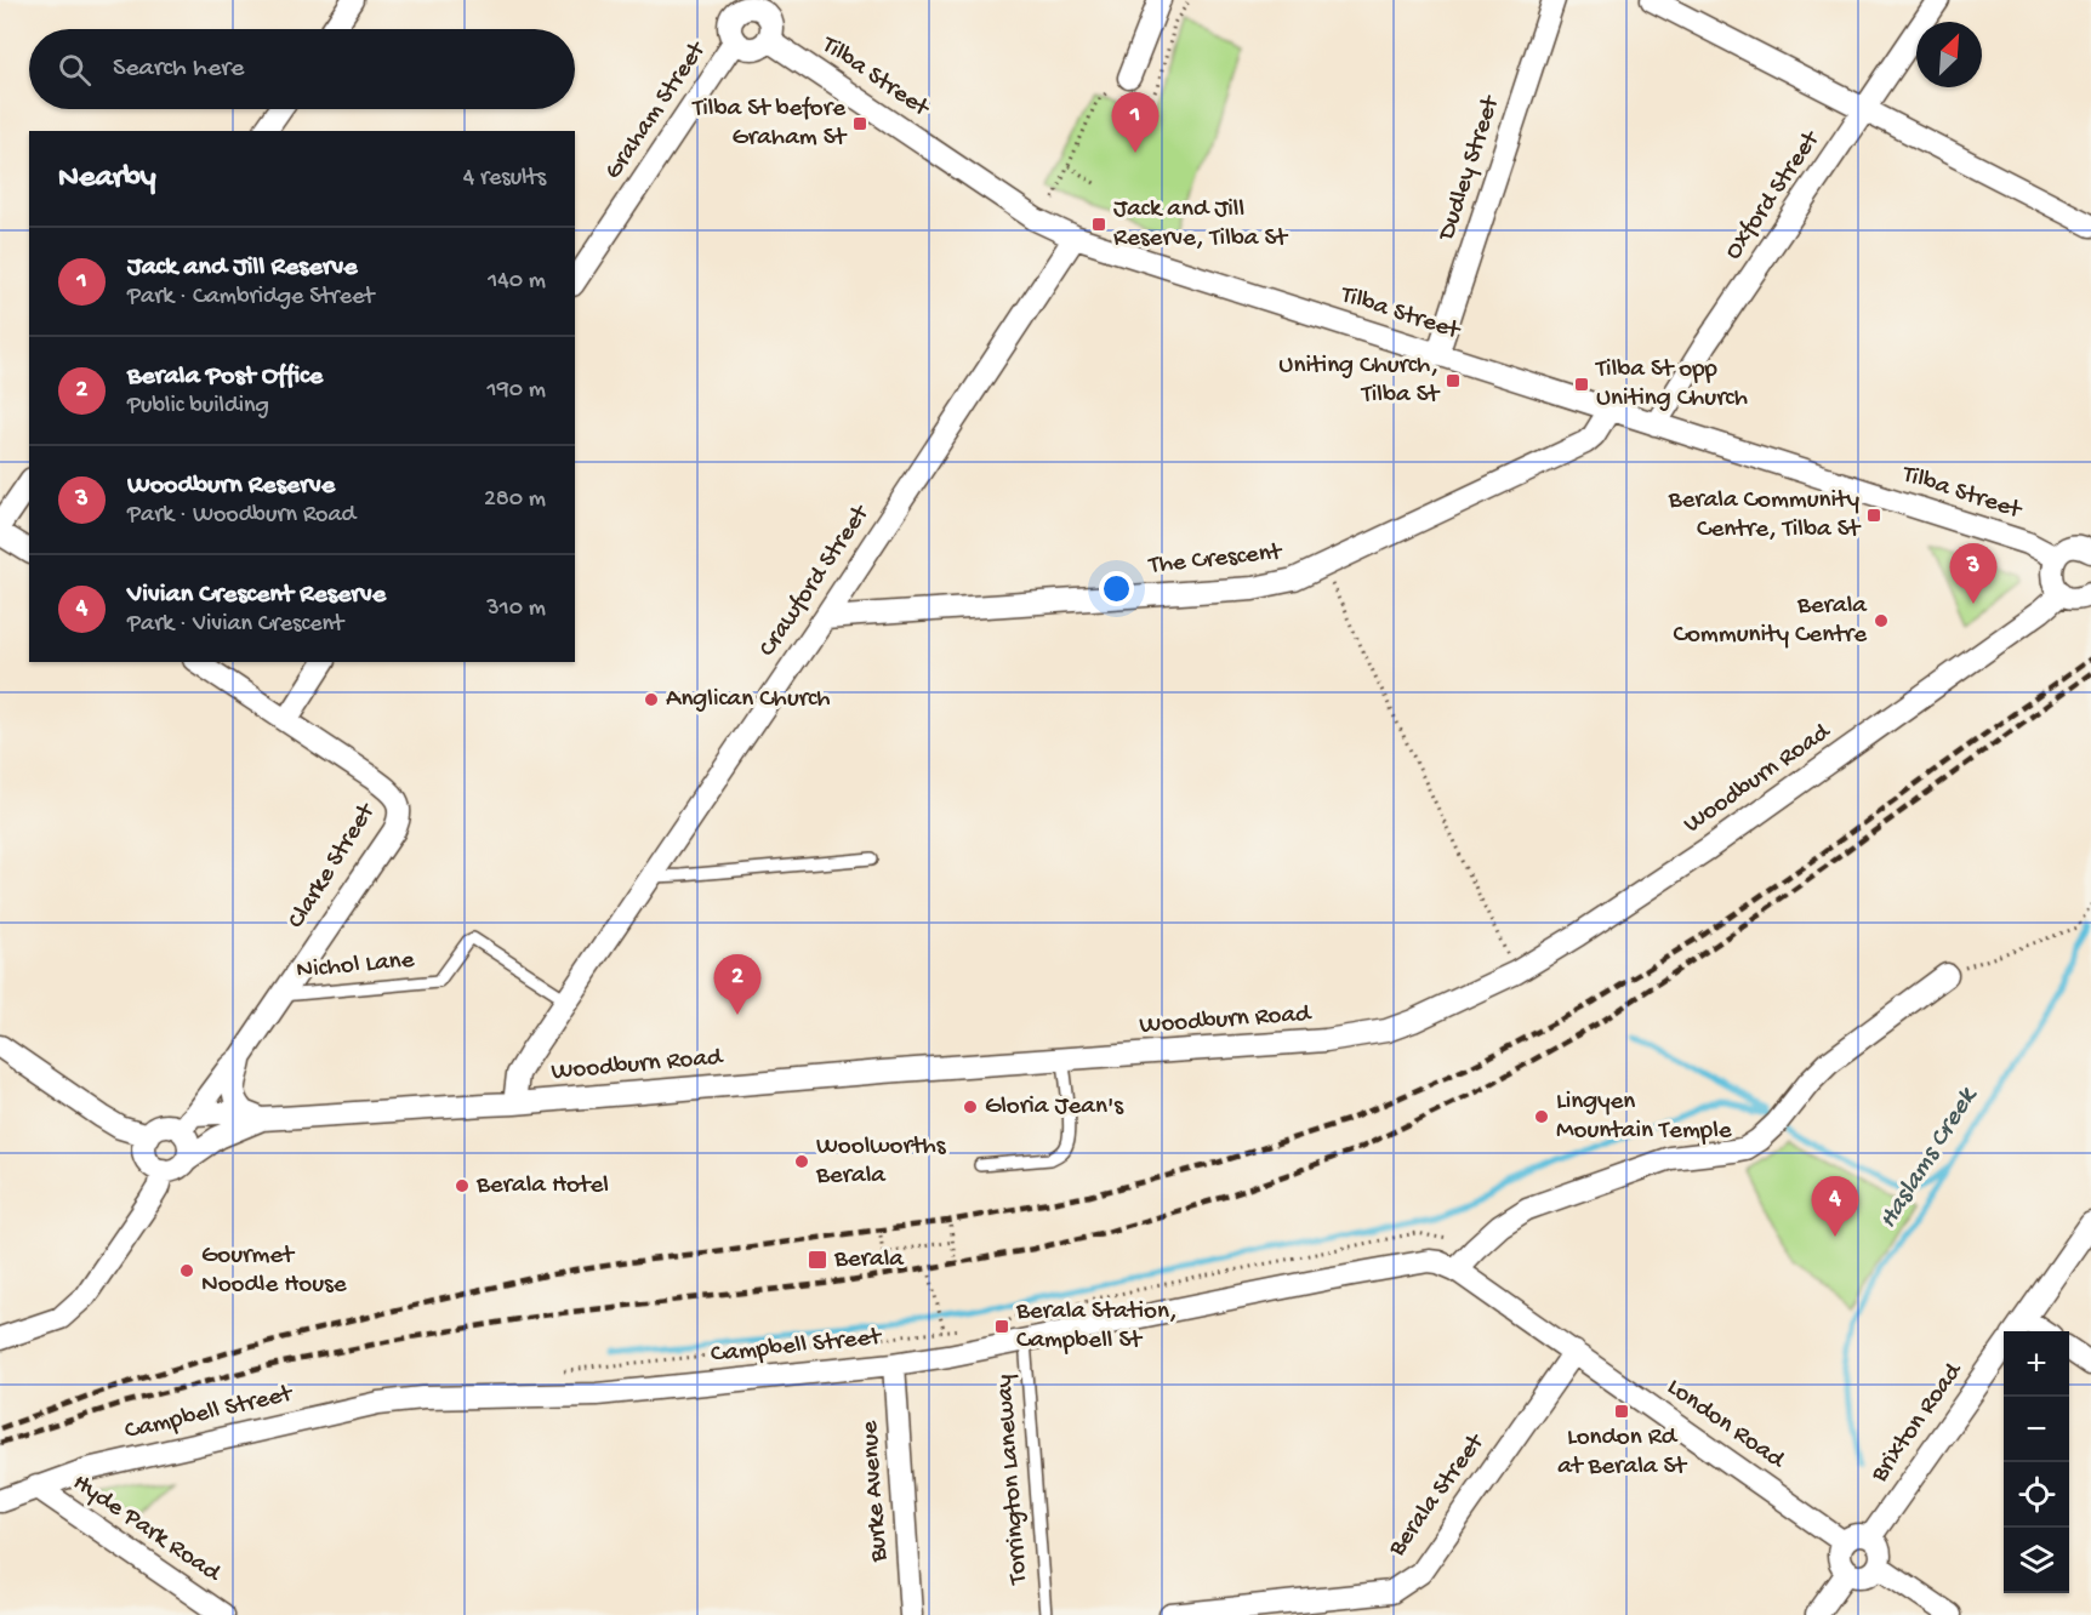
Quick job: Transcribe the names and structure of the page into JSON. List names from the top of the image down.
{
  "streets": {
    "street": [
      "Tilba Street",
      "Graham Street",
      "Dudley Street",
      "Oxford Street",
      "The Crescent",
      "Crawford Street",
      "Woodburn Road",
      "Clarke Street",
      "Campbell Street",
      "Brixton Road",
      "London Road",
      "Burke Avenue",
      "Berala Street",
      "Hyde Park Road"
    ],
    "lane": ["Nichol Lane", "Torrington Laneway"]
  },
  "crossings": [
    ["Tilba Street", "Graham Street"],
    ["Tilba Street", "Dudley Street"],
    ["Tilba Street", "Oxford Street"],
    ["Tilba Street", "The Crescent"],
    ["Tilba Street", "Crawford Street"],
    ["The Crescent", "Crawford Street"],
    ["Crawford Street", "Woodburn Road"],
    ["Crawford Street", "Nichol Lane"],
    ["Woodburn Road", "Clarke Street"],
    ["Clarke Street", "Nichol Lane"],
    ["Campbell Street", "London Road"],
    ["Campbell Street", "Torrington Laneway"],
    ["Campbell Street", "Burke Avenue"],
    ["Campbell Street", "Berala Street"],
    ["Campbell Street", "Hyde Park Road"],
    ["Brixton Road", "London Road"],
    ["London Road", "Berala Street"]
  ],
  "water": ["Haslams Creek"],
  "places": {
    "transit": [
      "Tilba St before Graham St",
      "Jack and Jill Reserve, Tilba St",
      "Uniting Church, Tilba St",
      "Tilba St opp Uniting Church",
      "Berala Community Centre, Tilba St",
      "Berala",
      "Berala Station, Campbell St",
      "London Rd at Berala St"
    ],
    "other": [
      "Berala Community Centre",
      "Anglican Church",
      "Gloria Jean's",
      "Lingyen Mountain Temple",
      "Woolworths Berala",
      "Berala Hotel",
      "Gourmet Noodle House"
    ]
  },
  "north": "top right",
  "page": {
    "search": "Search here",
    "pins": [
      "1",
      "3",
      "2",
      "4"
    ],
    "heading": ["Nearby", "4 results"],
    "list": [
      {
        "mark": "1",
        "name": "Jack and Jill Reserve",
        "note": "Park · Cambridge Street",
        "value": "140 m"
      },
      {
        "mark": "2",
        "name": "Berala Post Office",
        "note": "Public building",
        "value": "190 m"
      },
      {
        "mark": "3",
        "name": "Woodburn Reserve",
        "note": "Park · Woodburn Road",
        "value": "280 m"
      },
      {
        "mark": "4",
        "name": "Vivian Crescent Reserve",
        "note": "Park · Vivian Crescent",
        "value": "310 m"
      }
    ],
    "map_buttons": ["+", "−"]
  }
}
